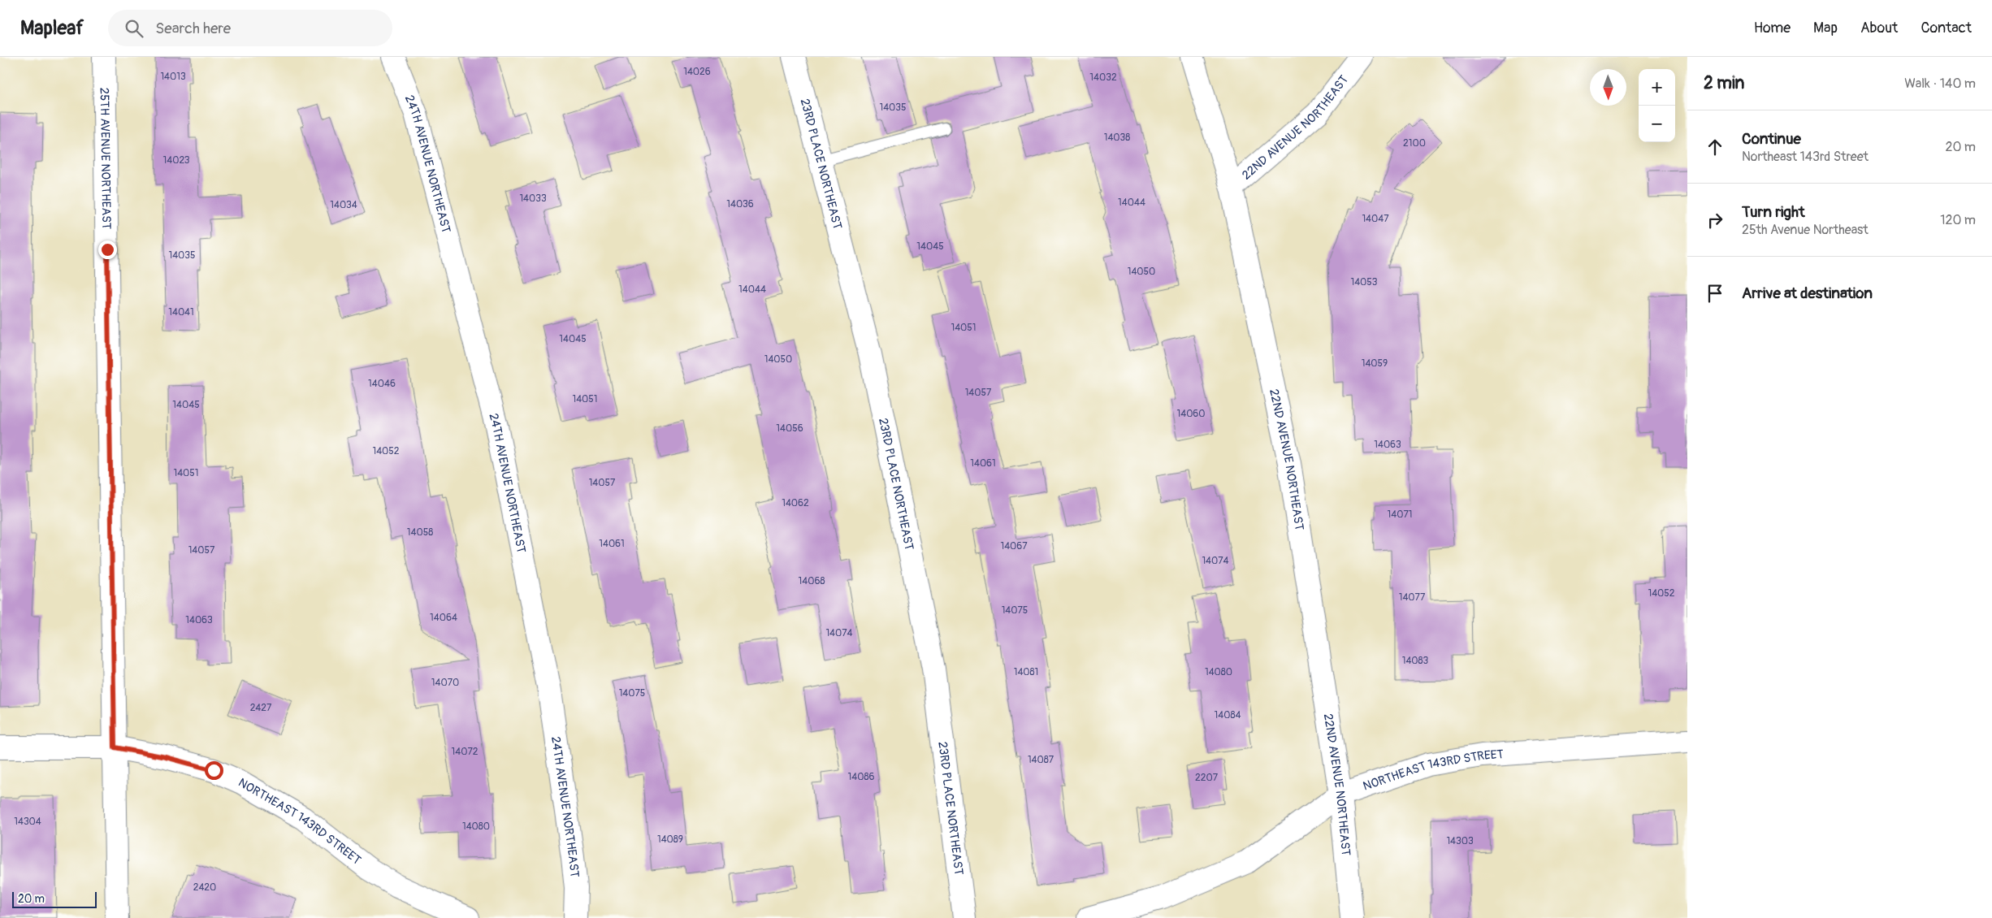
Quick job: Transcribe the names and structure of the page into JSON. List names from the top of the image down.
{
  "streets": {
    "street": [
      "22ND AVENUE NORTHEAST",
      "25TH AVENUE NORTHEAST",
      "24TH AVENUE NORTHEAST",
      "23RD PLACE NORTHEAST",
      "NORTHEAST 143RD STREET"
    ]
  },
  "crossings": [
    ["22ND AVENUE NORTHEAST", "NORTHEAST 143RD STREET"],
    ["25TH AVENUE NORTHEAST", "NORTHEAST 143RD STREET"]
  ],
  "house_numbers": [
    "14026",
    "14013",
    "14032",
    "14035",
    "14038",
    "2100",
    "14023",
    "14033",
    "14044",
    "14036",
    "14034",
    "14047",
    "14045",
    "14035",
    "14050",
    "14053",
    "14044",
    "14041",
    "14051",
    "14045",
    "14050",
    "14059",
    "14046",
    "14057",
    "14051",
    "14045",
    "14060",
    "14056",
    "14063",
    "14052",
    "14061",
    "14051",
    "14057",
    "14062",
    "14071",
    "14058",
    "14061",
    "14067",
    "14057",
    "14074",
    "14068",
    "14052",
    "14077",
    "14075",
    "14064",
    "14063",
    "14074",
    "14083",
    "14081",
    "14080",
    "14070",
    "14075",
    "2427",
    "14084",
    "14072",
    "14087",
    "14086",
    "2207",
    "14304",
    "14080",
    "14089",
    "14303",
    "2420"
  ],
  "scale_bar": "20 m",
  "north": "bottom",
  "page": {
    "header": "Mapleaf",
    "search": "Search here",
    "nav": [
      "Home",
      "Map",
      "About",
      "Contact"
    ],
    "heading": ["2 min", "Walk · 140 m"],
    "map_buttons": ["+", "−"],
    "list": [
      ["Continue", "Northeast 143rd Street", "20 m"],
      ["Turn right", "25th Avenue Northeast", "120 m"],
      "Arrive at destination"
    ],
    "scale": "20 m"
  }
}
